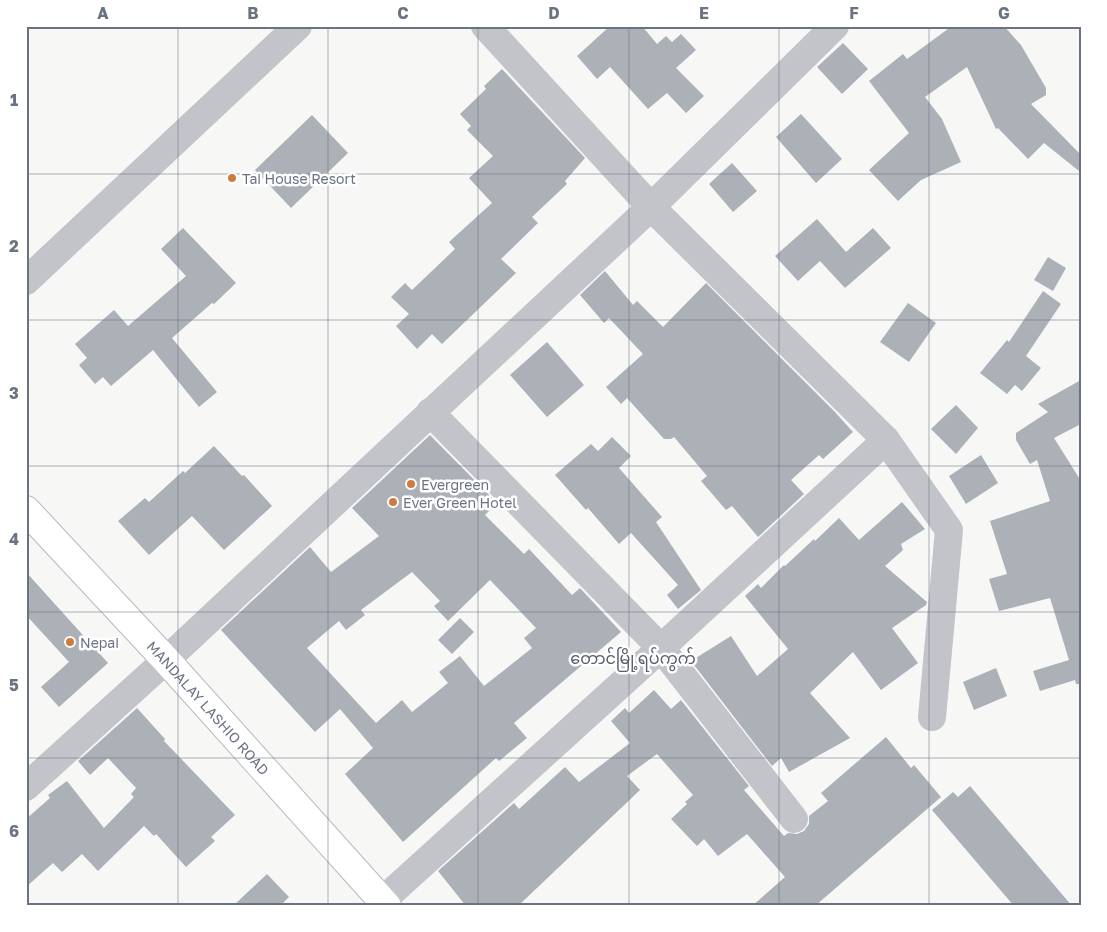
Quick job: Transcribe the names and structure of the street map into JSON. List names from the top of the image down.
{
  "streets": {
    "highway": ["MANDALAY LASHIO ROAD"]
  },
  "districts": ["တောင်မြို့ရပ်ကွက်"],
  "places": [
    "Tai House Resort",
    "Evergreen",
    "Ever Green Hotel",
    "Nepai"
  ],
  "grid": {
    "columns": [
      "A",
      "B",
      "C",
      "D",
      "E",
      "F",
      "G"
    ],
    "rows": [
      "1",
      "2",
      "3",
      "4",
      "5",
      "6"
    ]
  }
}
